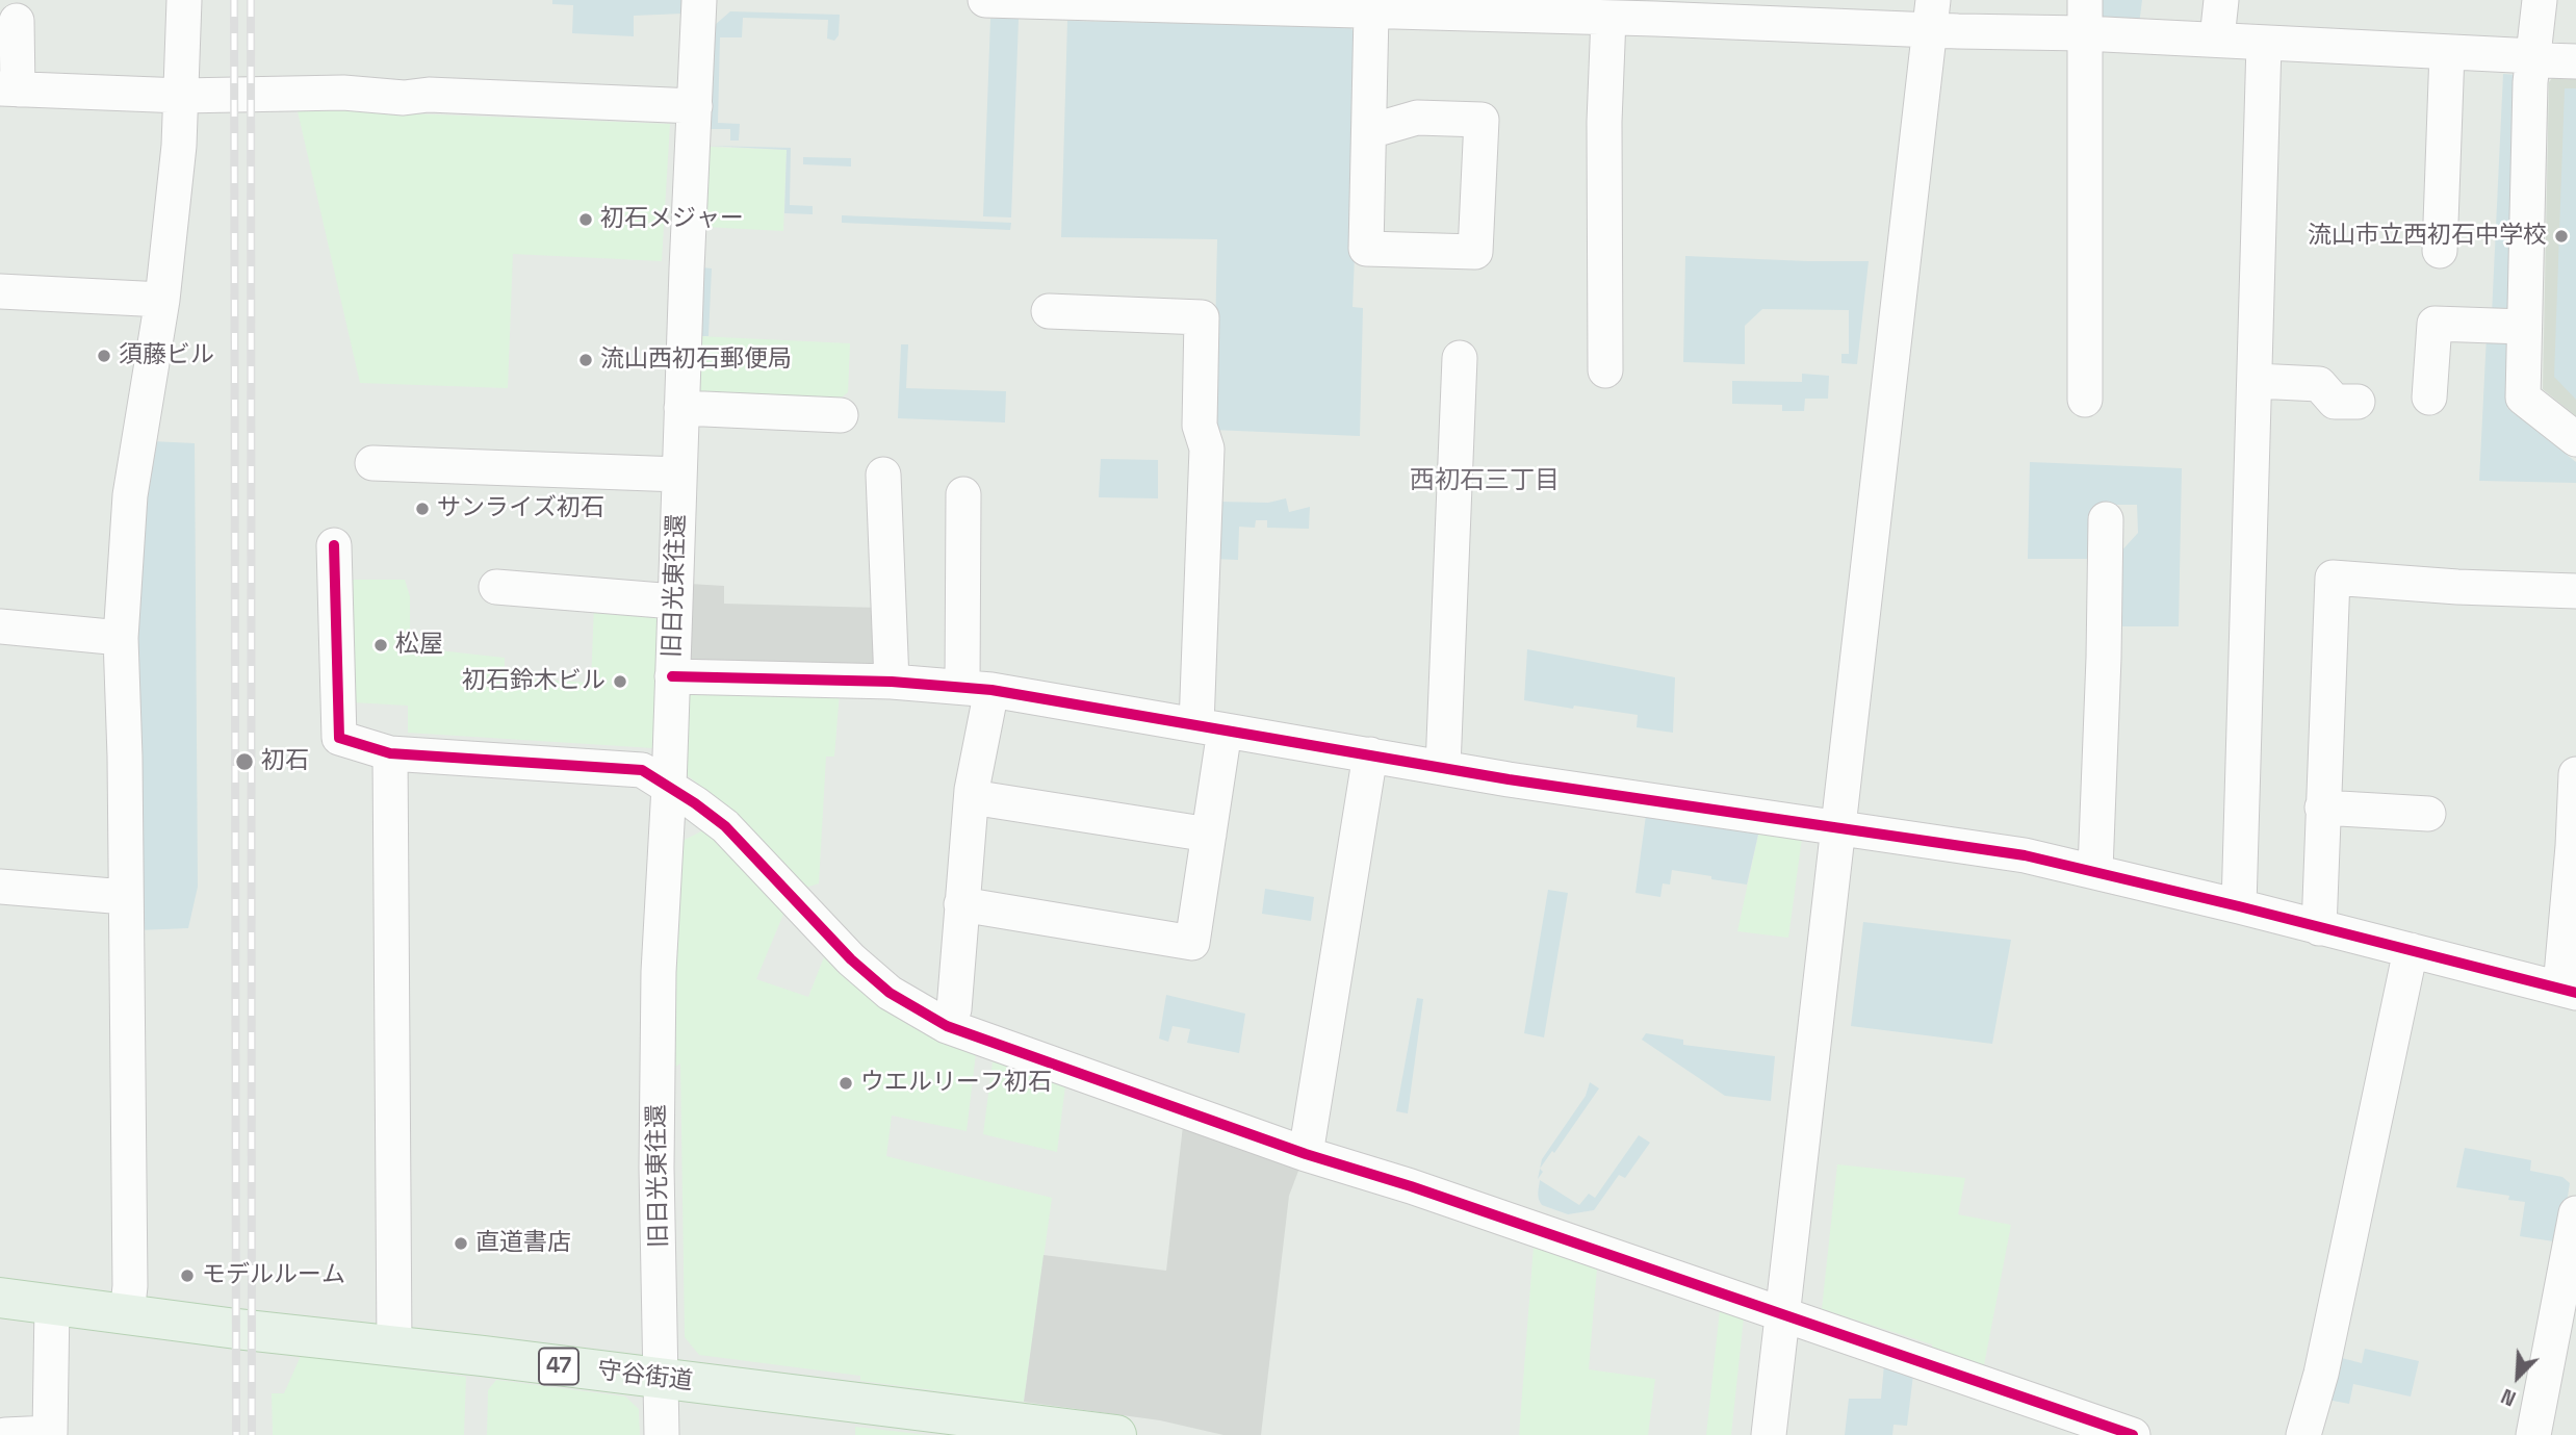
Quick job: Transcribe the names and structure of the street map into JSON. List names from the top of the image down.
{
  "streets": {
    "main road": ["47", "守谷街道"],
    "street": ["旧日光東往還"]
  },
  "crossings": [
    ["旧日光東往還", "守谷街道"]
  ],
  "districts": ["西初石三丁目"],
  "places": [
    "初石メジャー",
    "流山市立西初石中学校",
    "須藤ビル",
    "流山西初石郵便局",
    "サンライズ初石",
    "松屋",
    "初石鈴木ビル",
    "初石",
    "ウエルリーフ初石",
    "直道書店",
    "モデルルーム"
  ],
  "north": "bottom left"
}
